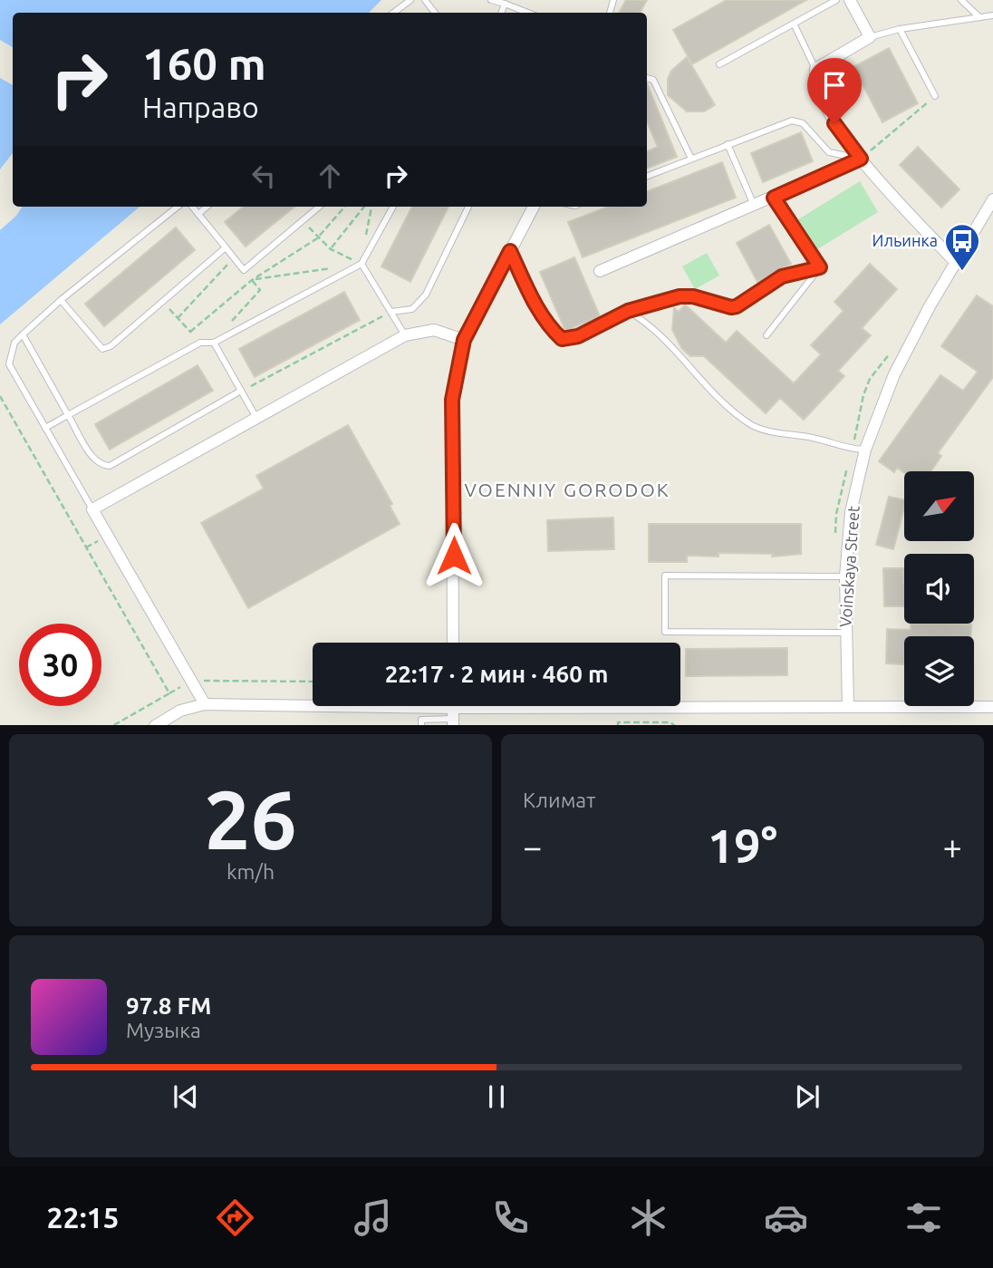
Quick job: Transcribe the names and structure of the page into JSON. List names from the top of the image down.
{
  "streets": {
    "street": ["Voinskaya Street"]
  },
  "districts": ["VOENNIY GORODOK"],
  "places": {
    "bus stop": ["Ильинка"]
  },
  "north": "top right",
  "page": {
    "turn": ["160 m", "Направо"],
    "limit": "30",
    "trip": "22:17 · 2 мин · 460 m",
    "tile": [
      ["26", "km/h"],
      "Климат"
    ],
    "heat": ["−", "19°", "+"],
    "song": ["97.8 FM", "Музыка"],
    "tabs": "22:15"
  }
}
